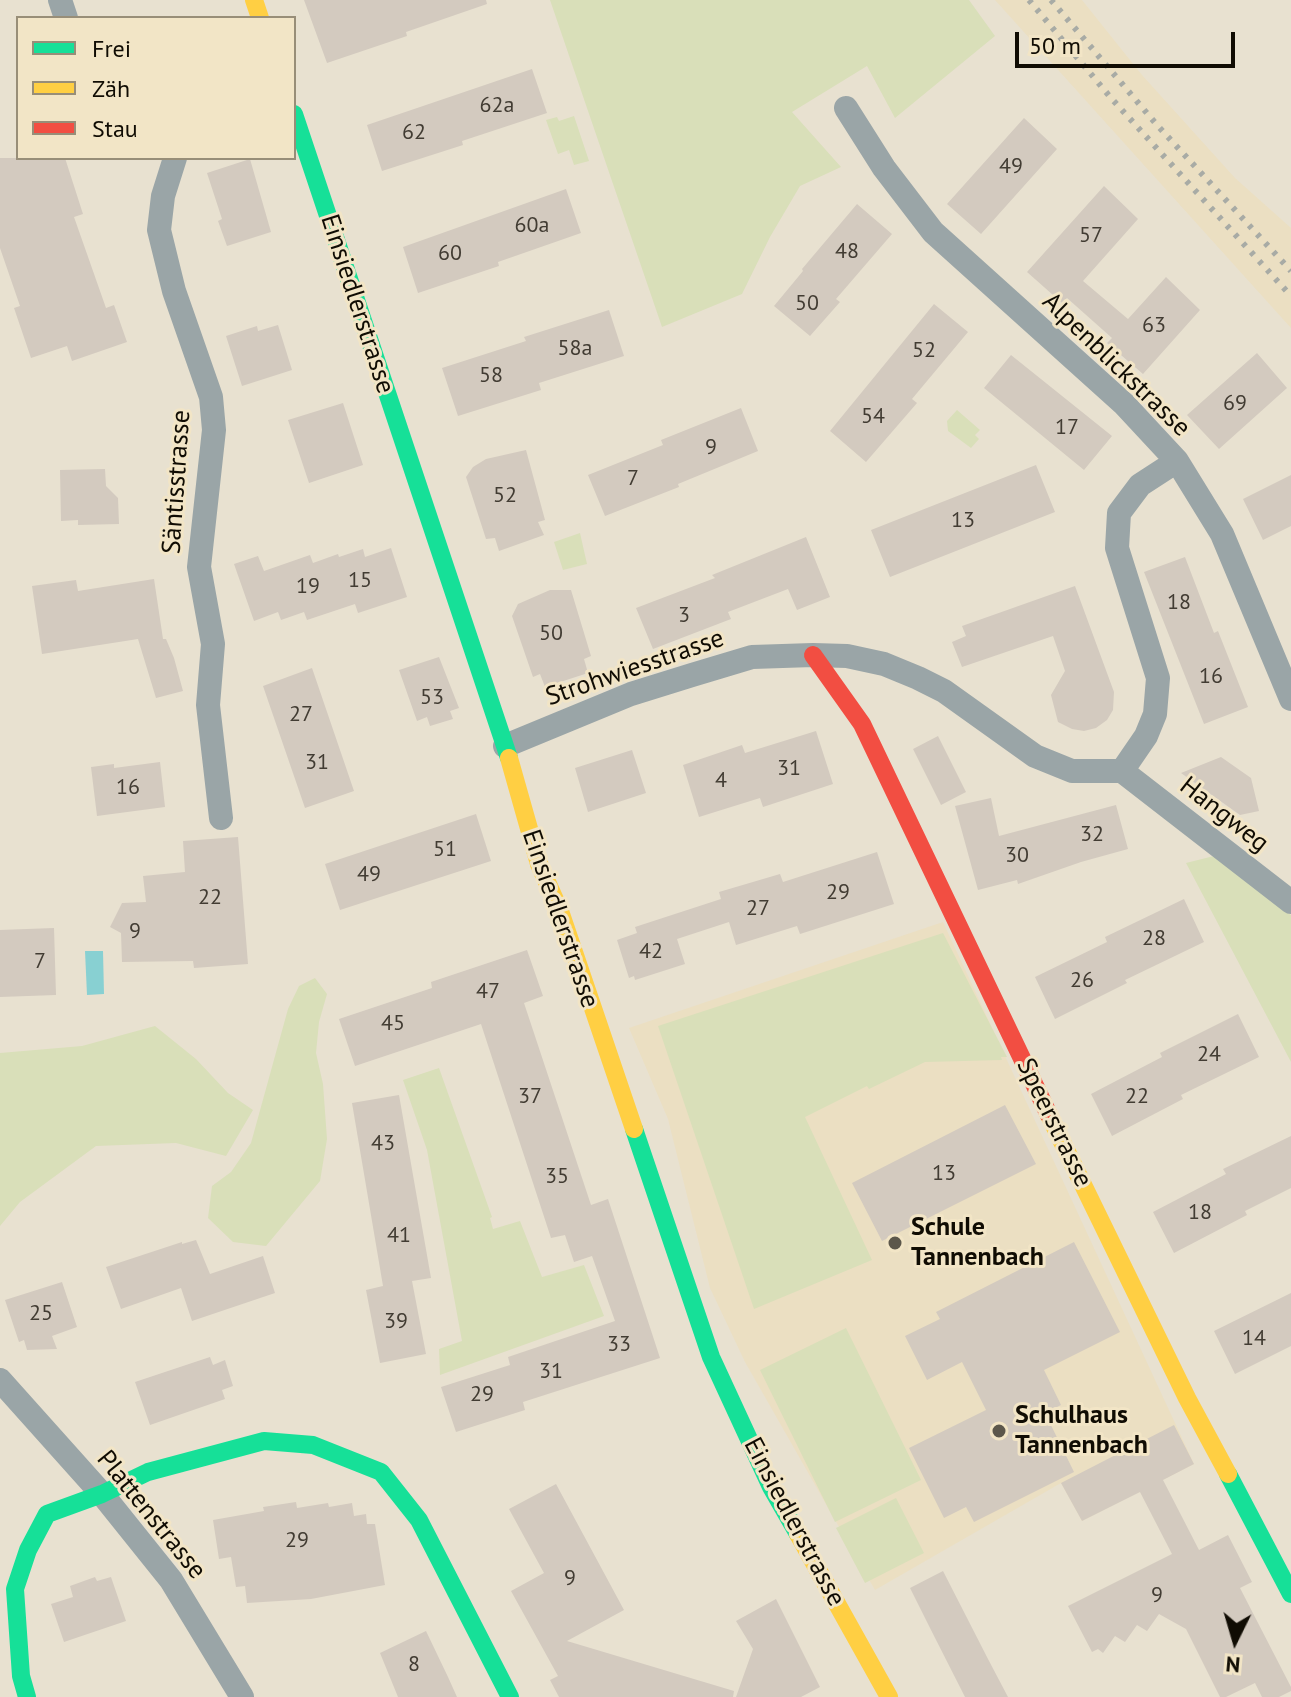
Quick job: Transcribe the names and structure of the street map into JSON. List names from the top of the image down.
{
  "streets": {
    "street": [
      "Einsiedlerstrasse",
      "Alpenblickstrasse",
      "Säntisstrasse",
      "Strohwiesstrasse",
      "Hangweg",
      "Speerstrasse",
      "Plattenstrasse"
    ]
  },
  "crossings": [
    ["Einsiedlerstrasse", "Strohwiesstrasse"],
    ["Strohwiesstrasse", "Hangweg"],
    ["Strohwiesstrasse", "Speerstrasse"]
  ],
  "places": ["Schule Tannenbach", "Schulhaus Tannenbach"],
  "house_numbers": [
    "62a",
    "62",
    "49",
    "60a",
    "57",
    "48",
    "60",
    "50",
    "63",
    "58a",
    "52",
    "58",
    "69",
    "54",
    "17",
    "9",
    "7",
    "52",
    "13",
    "15",
    "19",
    "18",
    "3",
    "50",
    "16",
    "53",
    "27",
    "31",
    "31",
    "4",
    "16",
    "32",
    "51",
    "30",
    "49",
    "29",
    "22",
    "27",
    "9",
    "28",
    "42",
    "7",
    "26",
    "47",
    "45",
    "24",
    "37",
    "22",
    "43",
    "13",
    "35",
    "18",
    "41",
    "25",
    "39",
    "14",
    "33",
    "31",
    "29",
    "29",
    "9",
    "9",
    "8"
  ],
  "legend": ["Frei", "Zäh", "Stau"],
  "scale_bar": "50 m",
  "north": "bottom"
}
